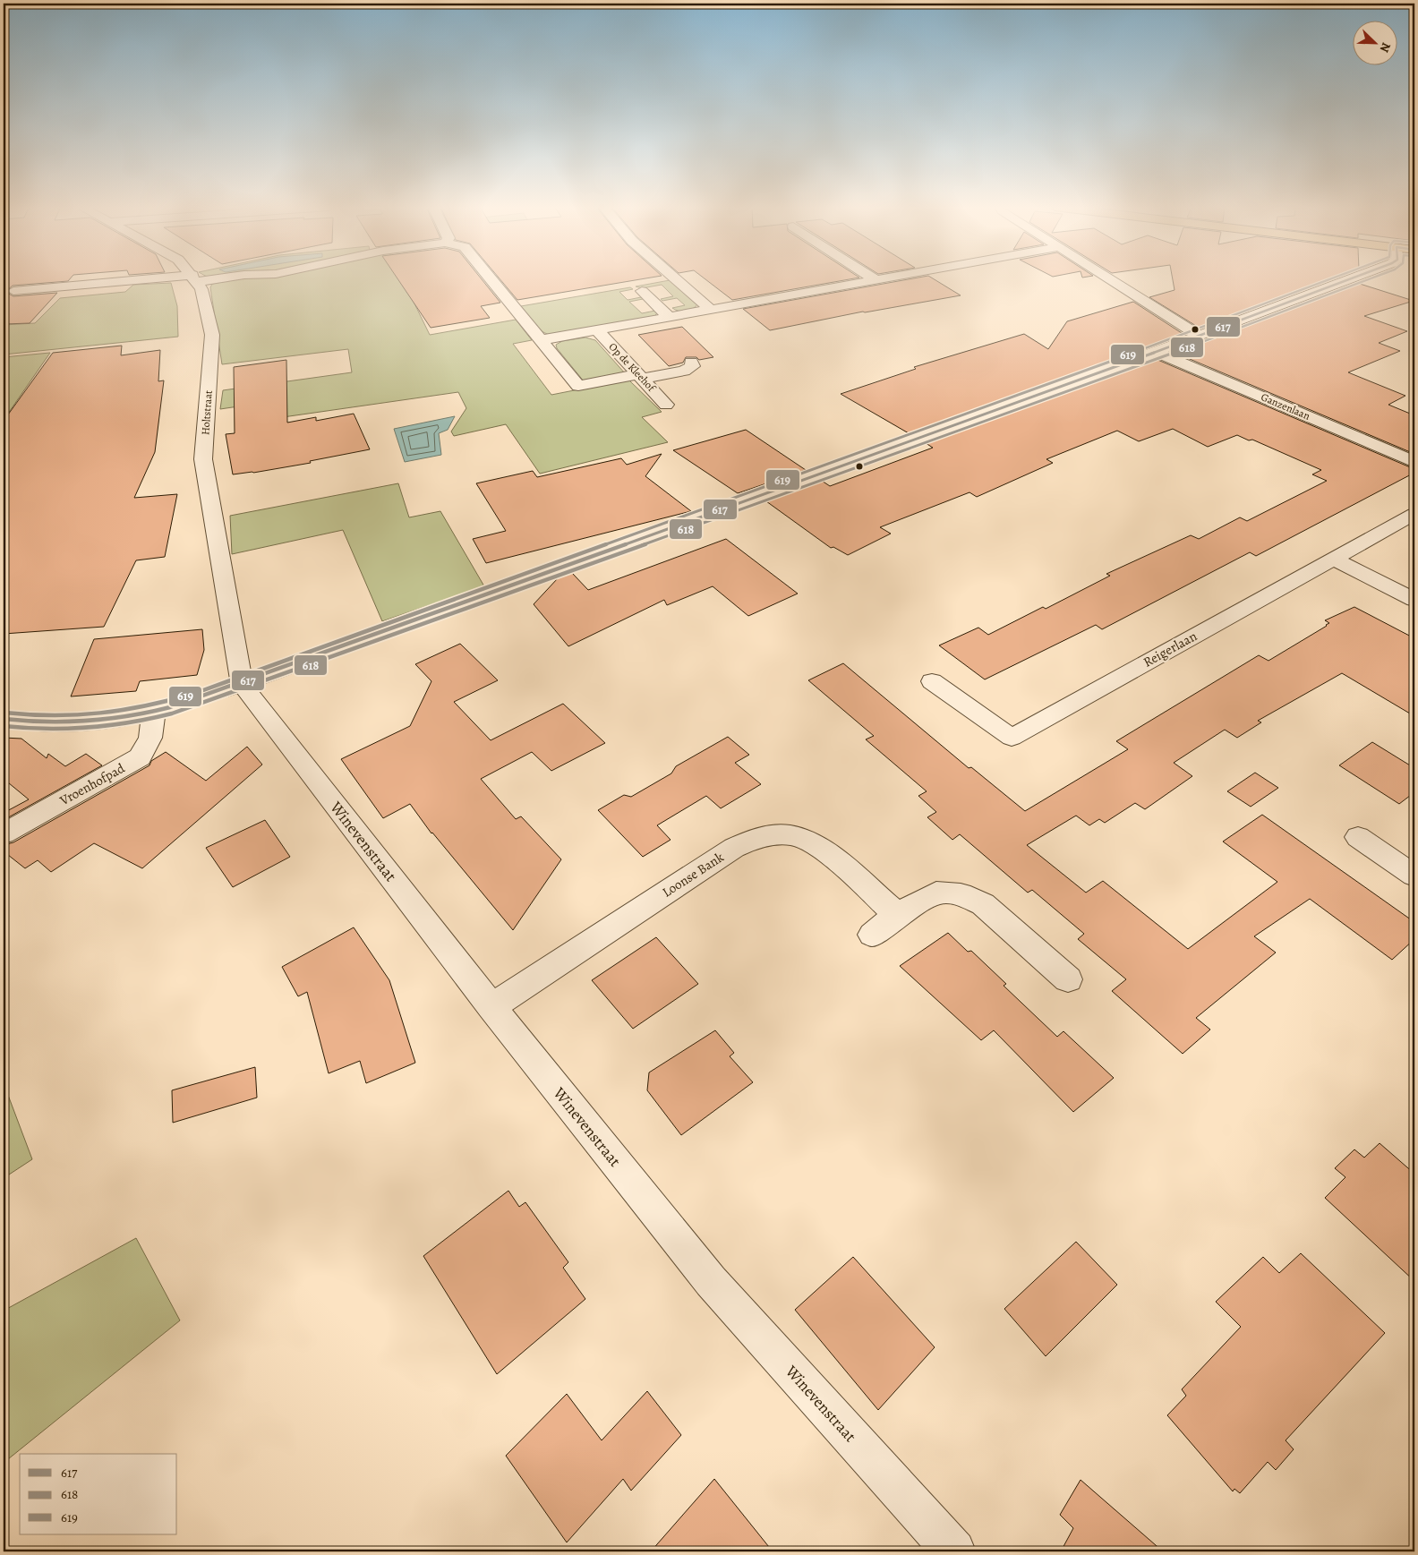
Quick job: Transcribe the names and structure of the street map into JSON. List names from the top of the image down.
{
  "streets": {
    "street": [
      "Op de Kleehof",
      "Ganzenlaan",
      "Holtstraat",
      "Reigerlaan",
      "Vroenhofpad",
      "Winevenstraat",
      "Loonse Bank"
    ]
  },
  "crossings": [
    ["Holtstraat", "Winevenstraat"],
    ["Winevenstraat", "Loonse Bank"]
  ],
  "lines": ["transit line 617", "transit line 618", "transit line 619"],
  "legend": ["617", "618", "619"],
  "north": "bottom right"
}
